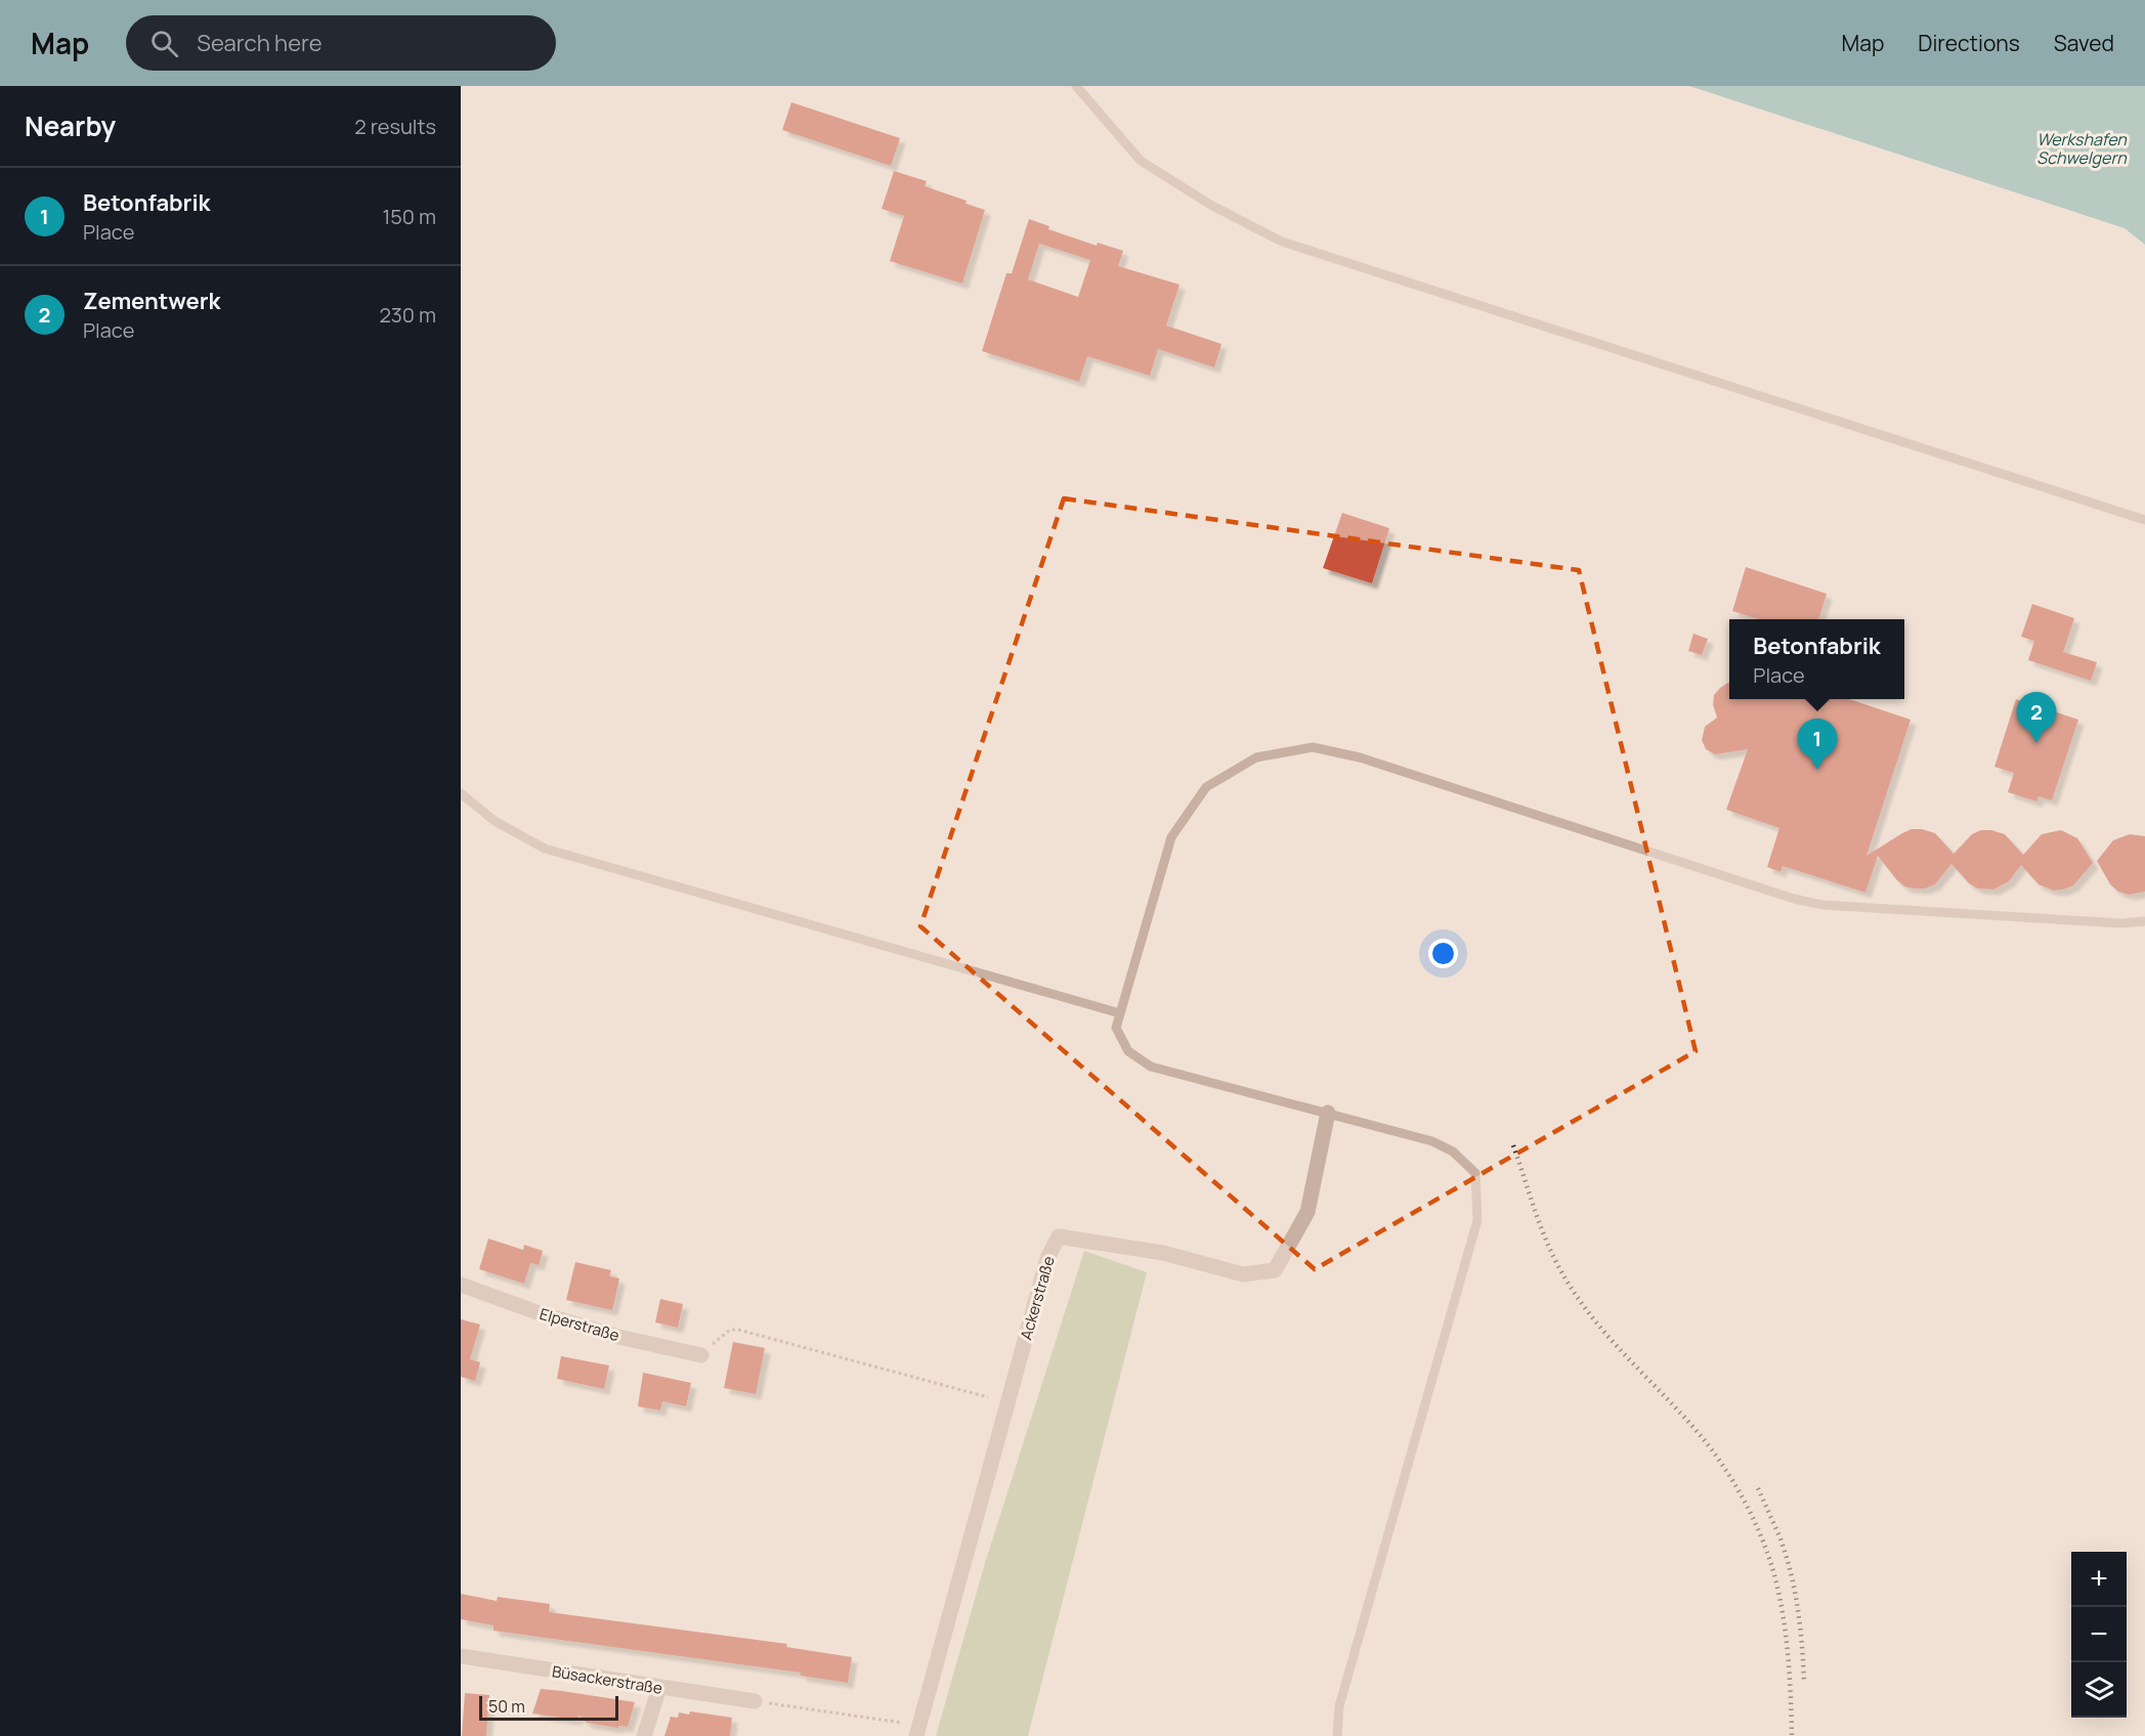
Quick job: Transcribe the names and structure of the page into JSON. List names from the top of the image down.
{
  "streets": {
    "street": ["Ackerstraße", "Elperstraße", "Büsackerstraße"]
  },
  "water": ["Werkshafen Schwelgern"],
  "scale_bar": "50 m",
  "page": {
    "header": "Map",
    "search": "Search here",
    "nav": ["Map", "Directions", "Saved"],
    "heading": ["Nearby", "2 results"],
    "list": [
      {
        "mark": "1",
        "name": "Betonfabrik",
        "note": "Place",
        "value": "150 m"
      },
      {
        "mark": "2",
        "name": "Zementwerk",
        "note": "Place",
        "value": "230 m"
      }
    ],
    "popup": ["Betonfabrik", "Place"],
    "pins": ["2", "1"],
    "map_buttons": ["+", "−"],
    "scale": "50 m"
  }
}
